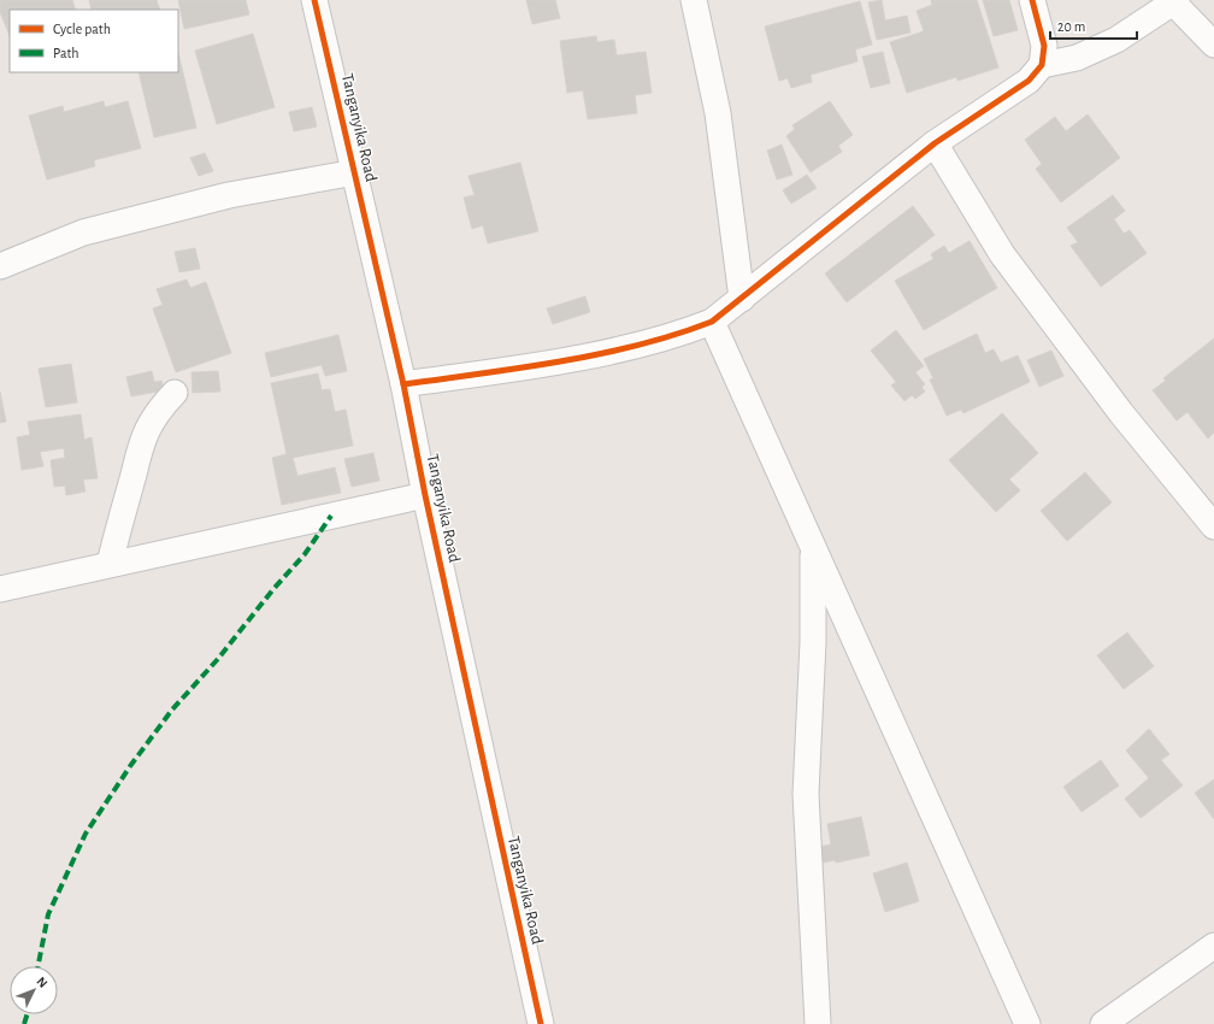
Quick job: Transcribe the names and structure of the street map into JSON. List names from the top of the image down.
{
  "streets": {
    "street": ["Tanganyika Road"]
  },
  "legend": ["Cycle path", "Path"],
  "scale_bar": "20 m",
  "north": "top right"
}
